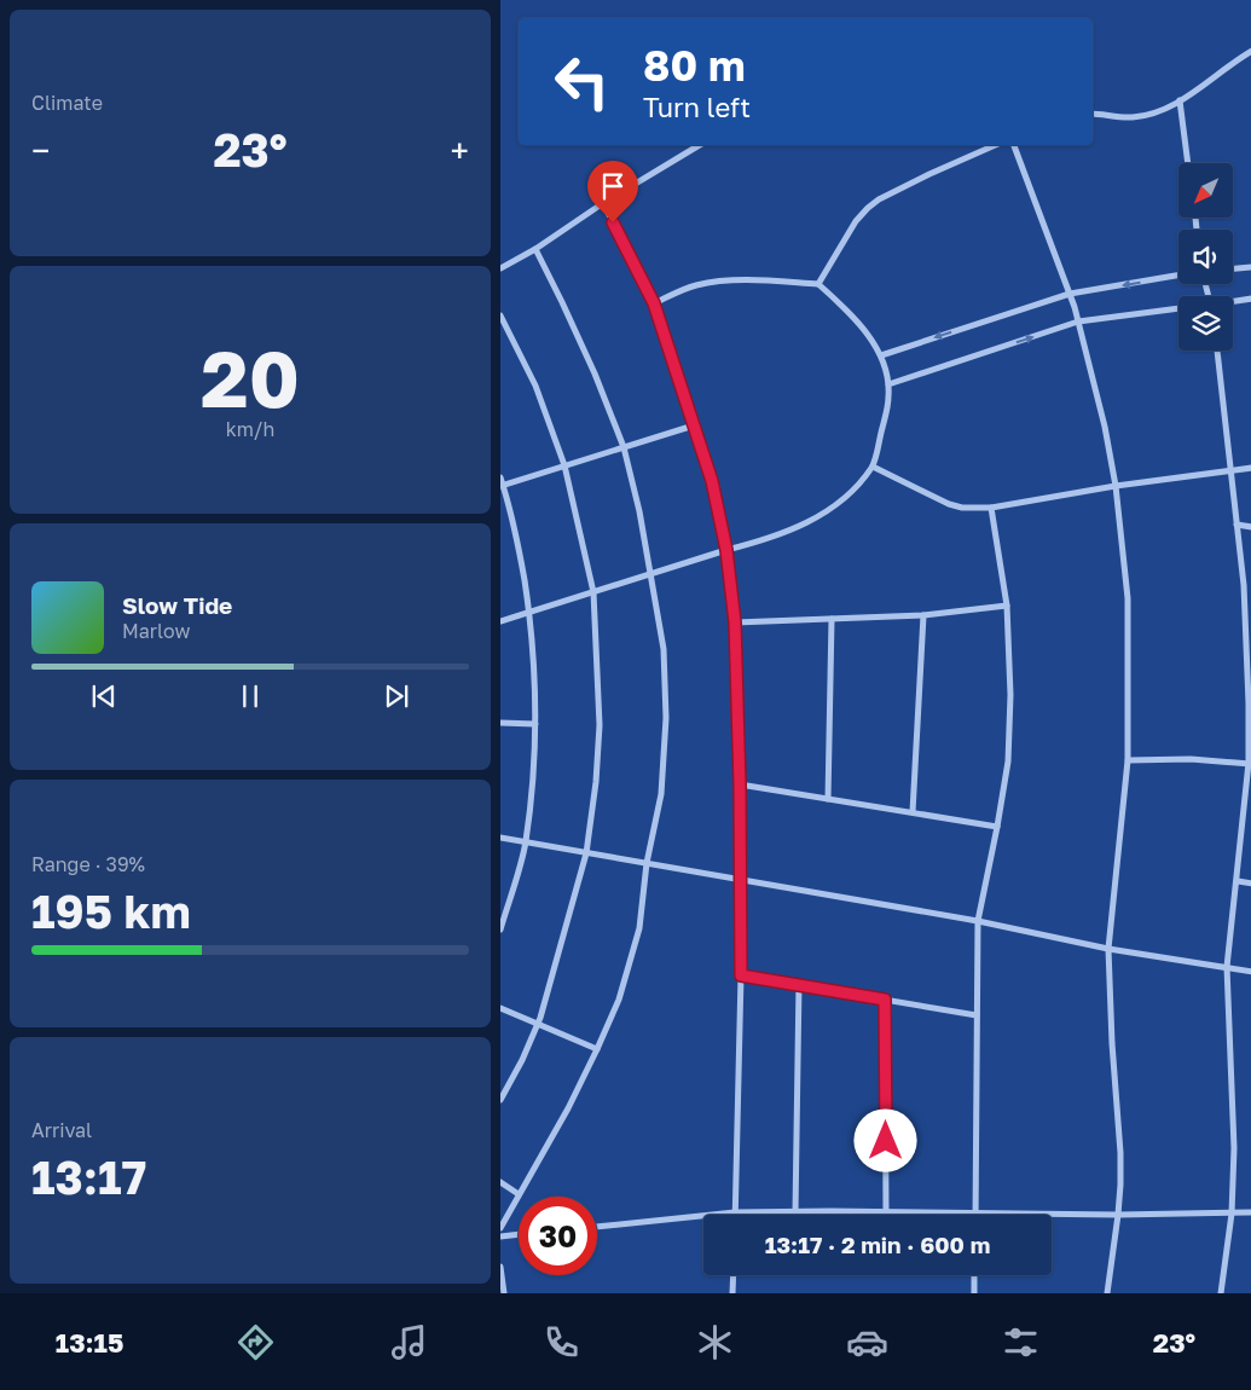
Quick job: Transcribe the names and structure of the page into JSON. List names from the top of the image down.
{
  "north": "bottom left",
  "page": {
    "tile": [
      "Climate",
      ["20", "km/h"],
      ["Range · 39%", "195 km"],
      ["Arrival", "13:17"]
    ],
    "turn": ["80 m", "Turn left"],
    "heat": ["−", "23°", "+"],
    "song": ["Slow Tide", "Marlow"],
    "limit": "30",
    "trip": "13:17 · 2 min · 600 m",
    "tabs": ["13:15", "23°"]
  }
}
